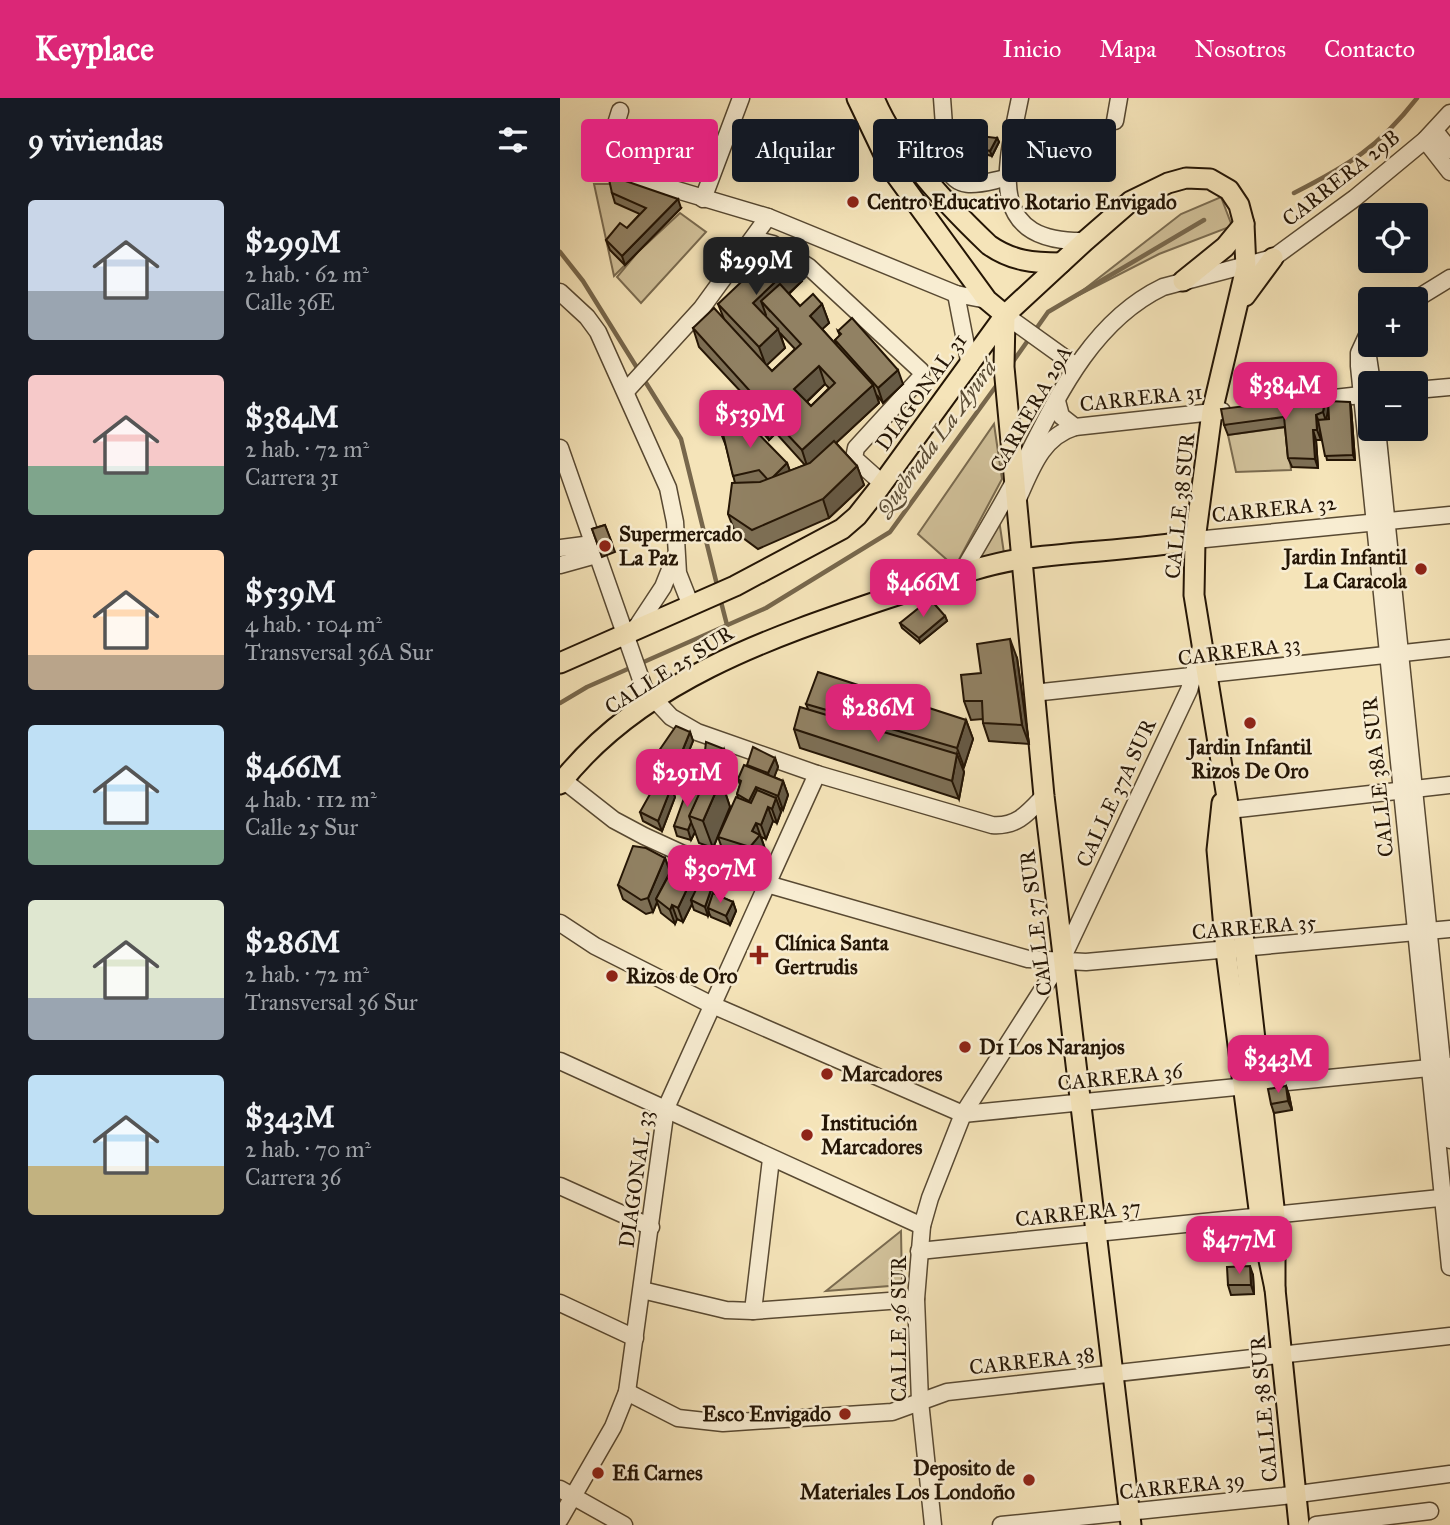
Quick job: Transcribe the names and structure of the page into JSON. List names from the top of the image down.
{
  "streets": {
    "main road": [
      "DIAGONAL 31",
      "CALLE 38 SUR",
      "CARRERA 32",
      "CALLE 25 SUR",
      "CALLE 37 SUR"
    ],
    "street": [
      "CARRERA 29B",
      "CARRERA 31",
      "CARRERA 29A",
      "CARRERA 33",
      "CALLE 38A SUR",
      "CALLE 37A SUR",
      "CARRERA 35",
      "CARRERA 36",
      "DIAGONAL 33",
      "CARRERA 37",
      "CALLE 36 SUR",
      "CARRERA 38",
      "CARRERA 39"
    ]
  },
  "crossings": [
    ["CARRERA 29B", "DIAGONAL 31"],
    ["CARRERA 29B", "CARRERA 29A"],
    ["CARRERA 29B", "CALLE 38 SUR"],
    ["DIAGONAL 31", "CARRERA 29A"],
    ["DIAGONAL 31", "CALLE 38 SUR"],
    ["DIAGONAL 31", "CALLE 37 SUR"],
    ["CARRERA 31", "CARRERA 29A"],
    ["CARRERA 31", "CALLE 38 SUR"],
    ["CARRERA 29A", "CALLE 38 SUR"],
    ["CARRERA 29A", "CALLE 25 SUR"],
    ["CARRERA 29A", "CALLE 37 SUR"],
    ["CALLE 38 SUR", "CARRERA 32"],
    ["CALLE 38 SUR", "CARRERA 33"],
    ["CALLE 38 SUR", "CALLE 37A SUR"],
    ["CALLE 38 SUR", "CARRERA 35"],
    ["CALLE 38 SUR", "CARRERA 36"],
    ["CALLE 38 SUR", "CARRERA 37"],
    ["CALLE 38 SUR", "CARRERA 38"],
    ["CALLE 38 SUR", "CARRERA 39"],
    ["CARRERA 32", "CALLE 25 SUR"],
    ["CARRERA 32", "CALLE 38A SUR"],
    ["CARRERA 32", "CALLE 37 SUR"],
    ["CARRERA 33", "CALLE 38A SUR"],
    ["CARRERA 33", "CALLE 37A SUR"],
    ["CARRERA 33", "CALLE 37 SUR"],
    ["CALLE 25 SUR", "CALLE 37 SUR"],
    ["CALLE 25 SUR", "CARRERA 35"],
    ["CALLE 38A SUR", "CARRERA 35"],
    ["CALLE 38A SUR", "CARRERA 36"],
    ["CALLE 38A SUR", "CARRERA 37"],
    ["CALLE 37A SUR", "CALLE 37 SUR"],
    ["CALLE 37A SUR", "CARRERA 35"],
    ["CALLE 37A SUR", "CALLE 36 SUR"],
    ["CALLE 37 SUR", "CARRERA 35"],
    ["CALLE 37 SUR", "CARRERA 36"],
    ["CALLE 37 SUR", "CARRERA 37"],
    ["CALLE 37 SUR", "CALLE 36 SUR"],
    ["CALLE 37 SUR", "CARRERA 38"],
    ["CALLE 37 SUR", "CARRERA 39"],
    ["CARRERA 35", "DIAGONAL 33"],
    ["CARRERA 35", "CALLE 36 SUR"],
    ["CARRERA 36", "CALLE 36 SUR"],
    ["DIAGONAL 33", "CARRERA 38"],
    ["CARRERA 37", "CALLE 36 SUR"],
    ["CALLE 36 SUR", "CARRERA 38"]
  ],
  "water": ["Quebrada La Ayurá"],
  "places": {
    "other": [
      "Centro Educativo Rotario Envigado",
      "Supermercado La Paz",
      "Jardin Infantil La Caracola",
      "Jardin Infantil Rizos De Oro",
      "Rizos de Oro",
      "D1 Los Naranjos",
      "Marcadores",
      "Institución Marcadores",
      "Esco Envigado",
      "Efi Carnes",
      "Deposito de Materiales Los Londoño"
    ],
    "health": ["Clínica Santa Gertrudis"]
  },
  "page": {
    "header": "Keyplace",
    "nav": [
      "Inicio",
      "Mapa",
      "Nosotros",
      "Contacto"
    ],
    "heading": "9 viviendas",
    "chip": [
      "Comprar",
      "Alquilar",
      "Filtros",
      "Nuevo"
    ],
    "list": [
      {
        "name": "$299M",
        "note": "2 hab. · 62 m² · Calle 36E"
      },
      {
        "name": "$384M",
        "note": "2 hab. · 72 m² · Carrera 31"
      },
      {
        "name": "$539M",
        "note": "4 hab. · 104 m² · Transversal 36A Sur"
      },
      {
        "name": "$466M",
        "note": "4 hab. · 112 m² · Calle 25 Sur"
      },
      {
        "name": "$286M",
        "note": "2 hab. · 72 m² · Transversal 36 Sur"
      },
      {
        "name": "$343M",
        "note": "2 hab. · 70 m² · Carrera 36"
      }
    ],
    "map_buttons": ["+", "−"],
    "price": [
      "$299M",
      "$384M",
      "$539M",
      "$466M",
      "$286M",
      "$291M",
      "$307M",
      "$343M",
      "$477M"
    ]
  }
}
